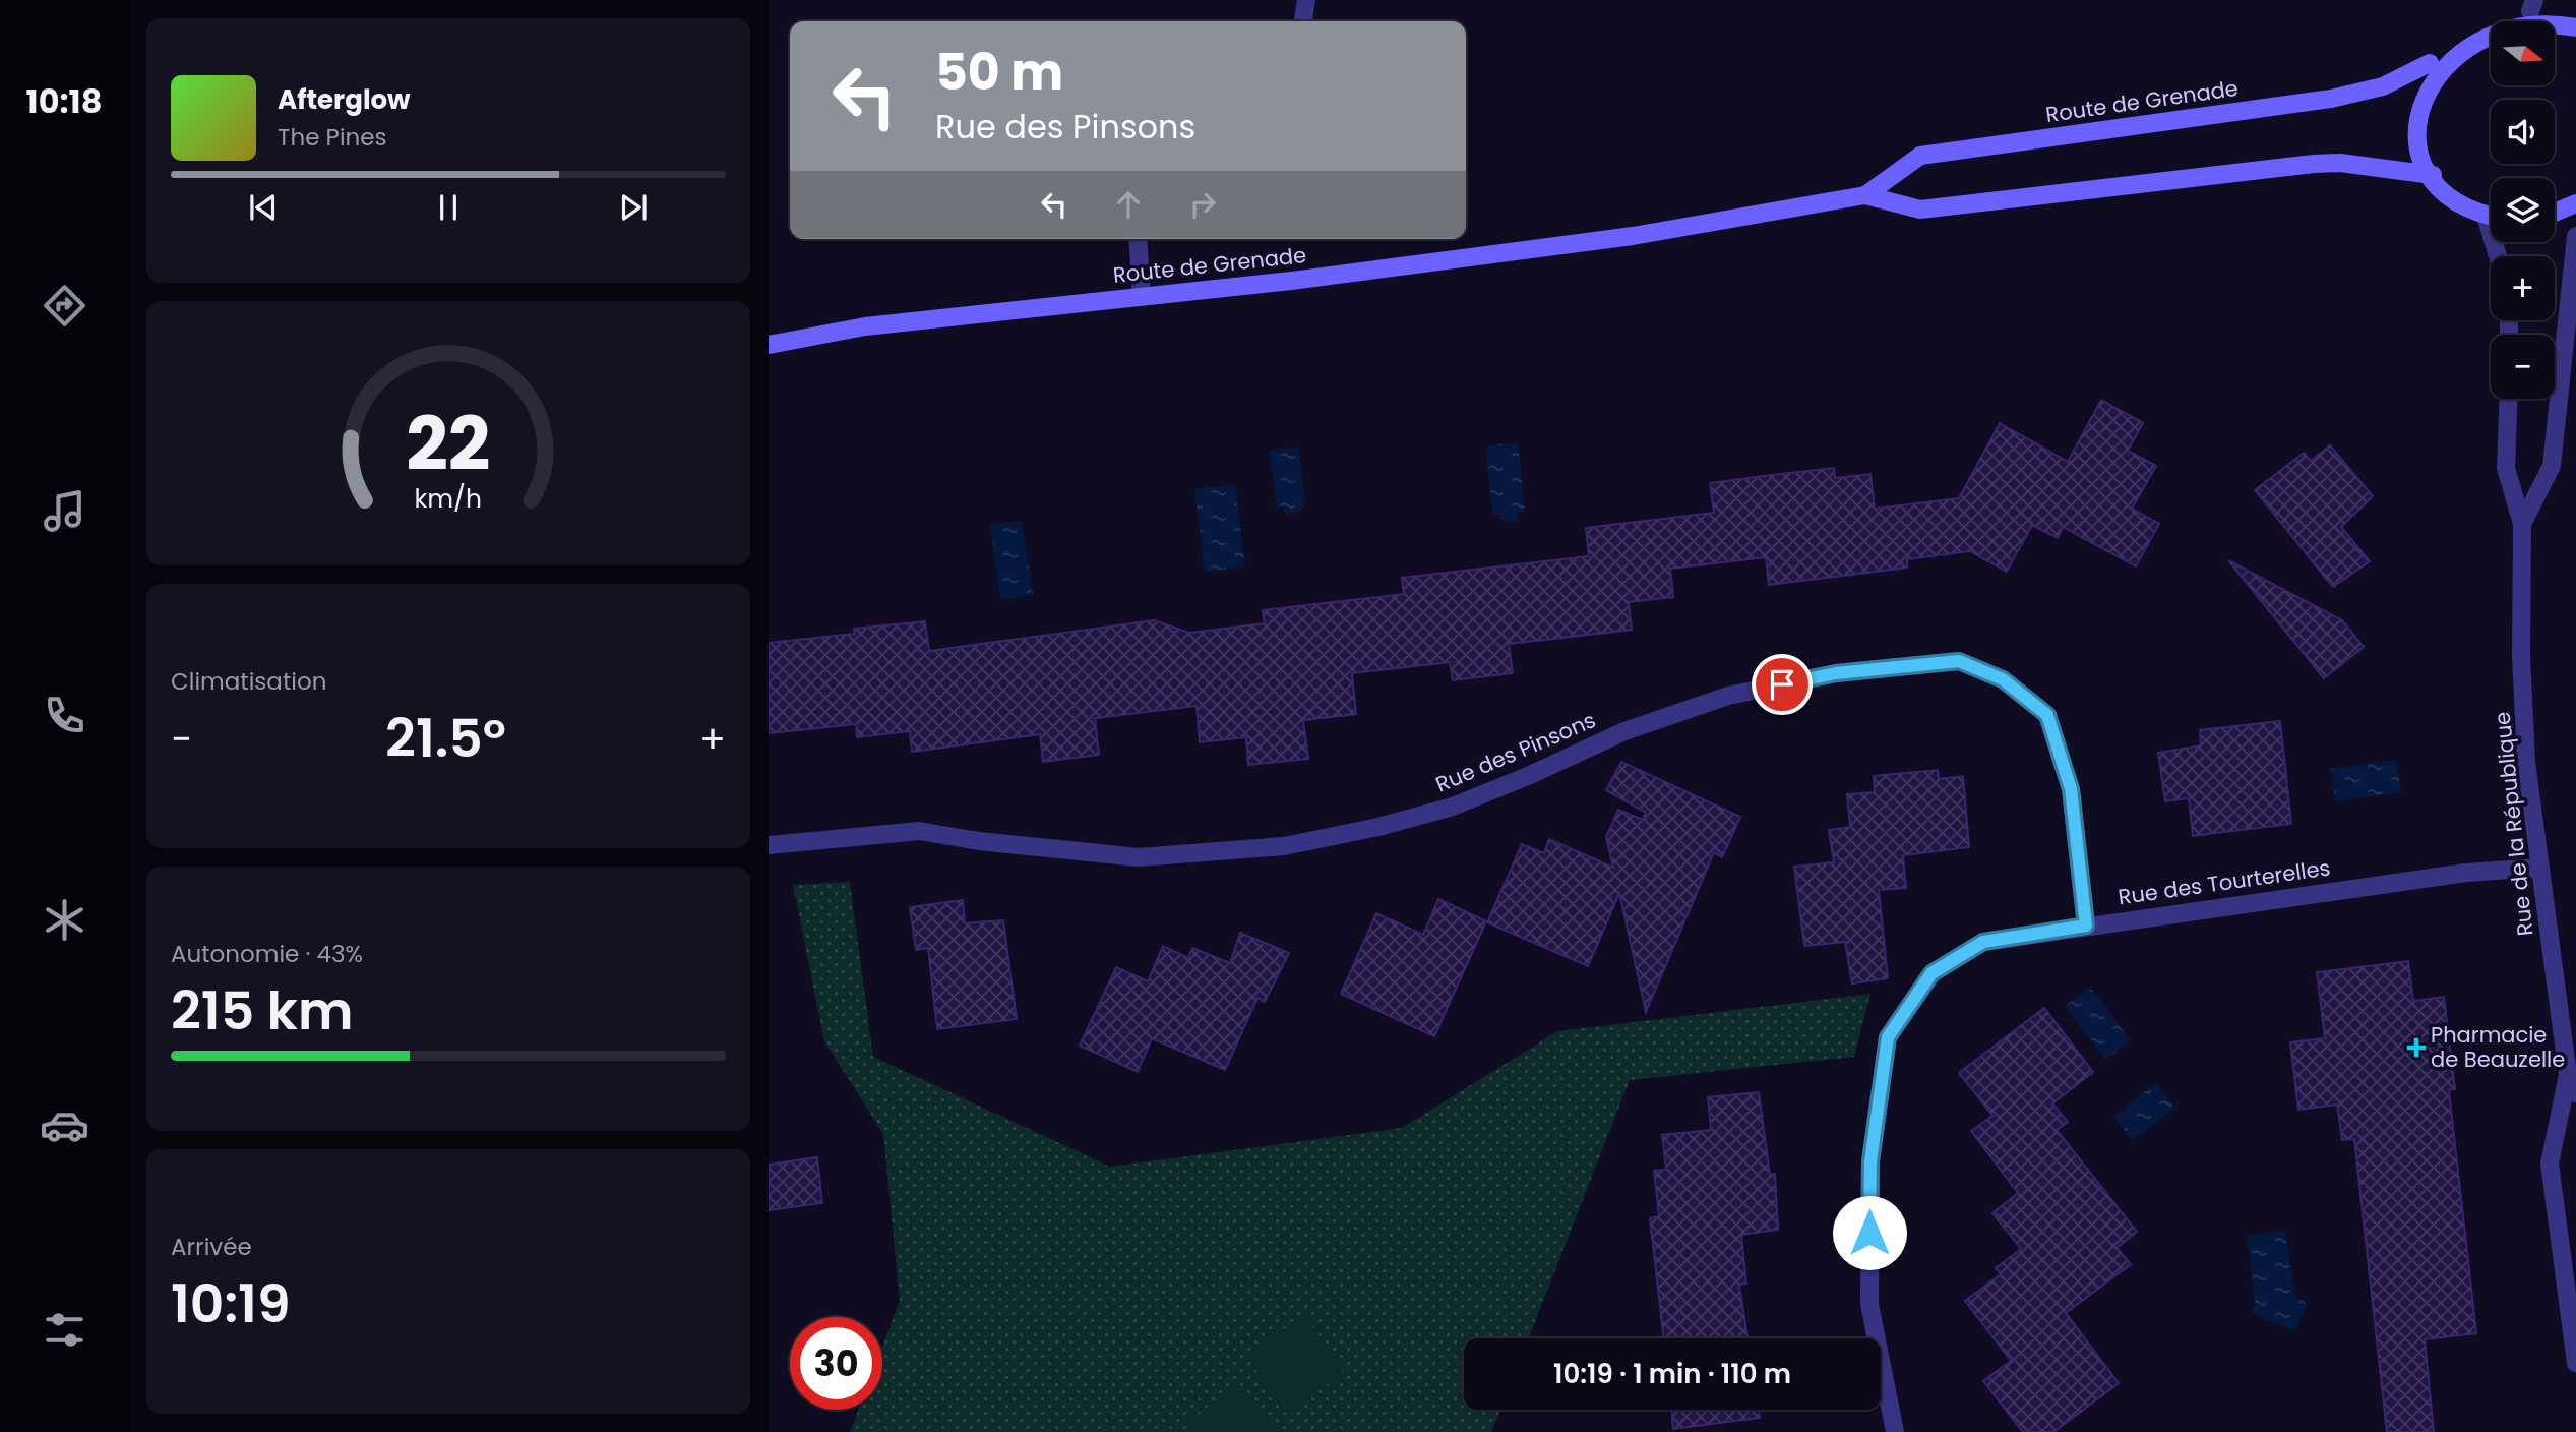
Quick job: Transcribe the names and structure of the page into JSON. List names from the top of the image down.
{
  "streets": {
    "main road": ["Route de Grenade"],
    "street": ["Rue des Pinsons", "Rue de la République", "Rue des Tourterelles"]
  },
  "crossings": [
    ["Rue des Pinsons", "Rue des Tourterelles"],
    ["Rue de la République", "Rue des Tourterelles"]
  ],
  "places": {
    "health": ["Pharmacie de Beauzelle"]
  },
  "north": "right",
  "page": {
    "tabs": "10:18",
    "map_buttons": ["+", "−"],
    "turn": ["50 m", "Rue des Pinsons"],
    "song": ["Afterglow", "The Pines"],
    "tile": [
      "Climatisation",
      ["Autonomie · 43%", "215 km"],
      ["Arrivée", "10:19"]
    ],
    "heat": ["−", "21.5°", "+"],
    "limit": "30",
    "trip": "10:19 · 1 min · 110 m",
    "gauge": ["22", "km/h"]
  }
}
